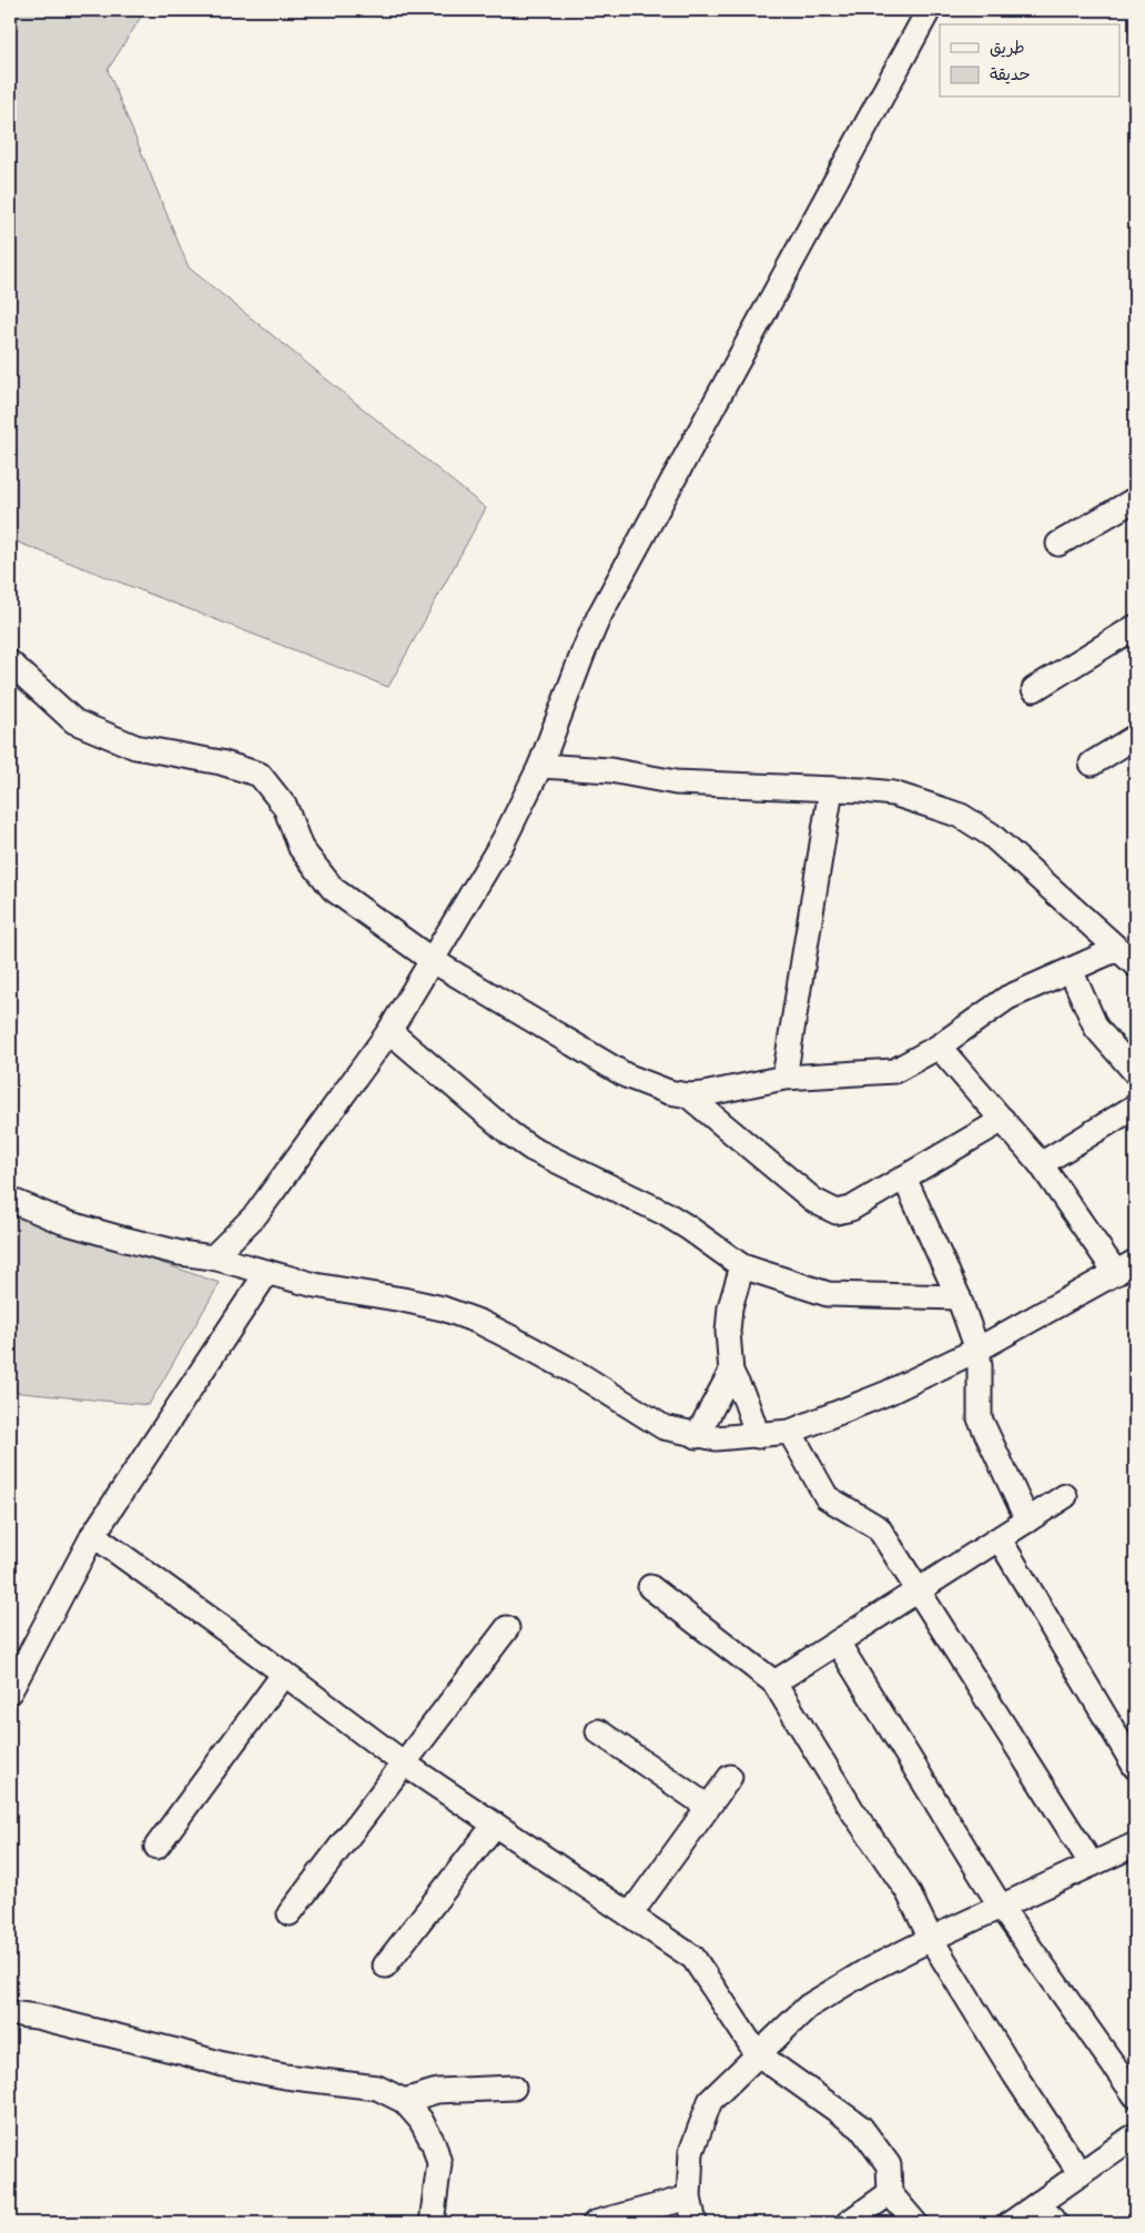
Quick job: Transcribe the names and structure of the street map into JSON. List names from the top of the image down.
{
  "legend": ["طريق", "حديقة"]
}
